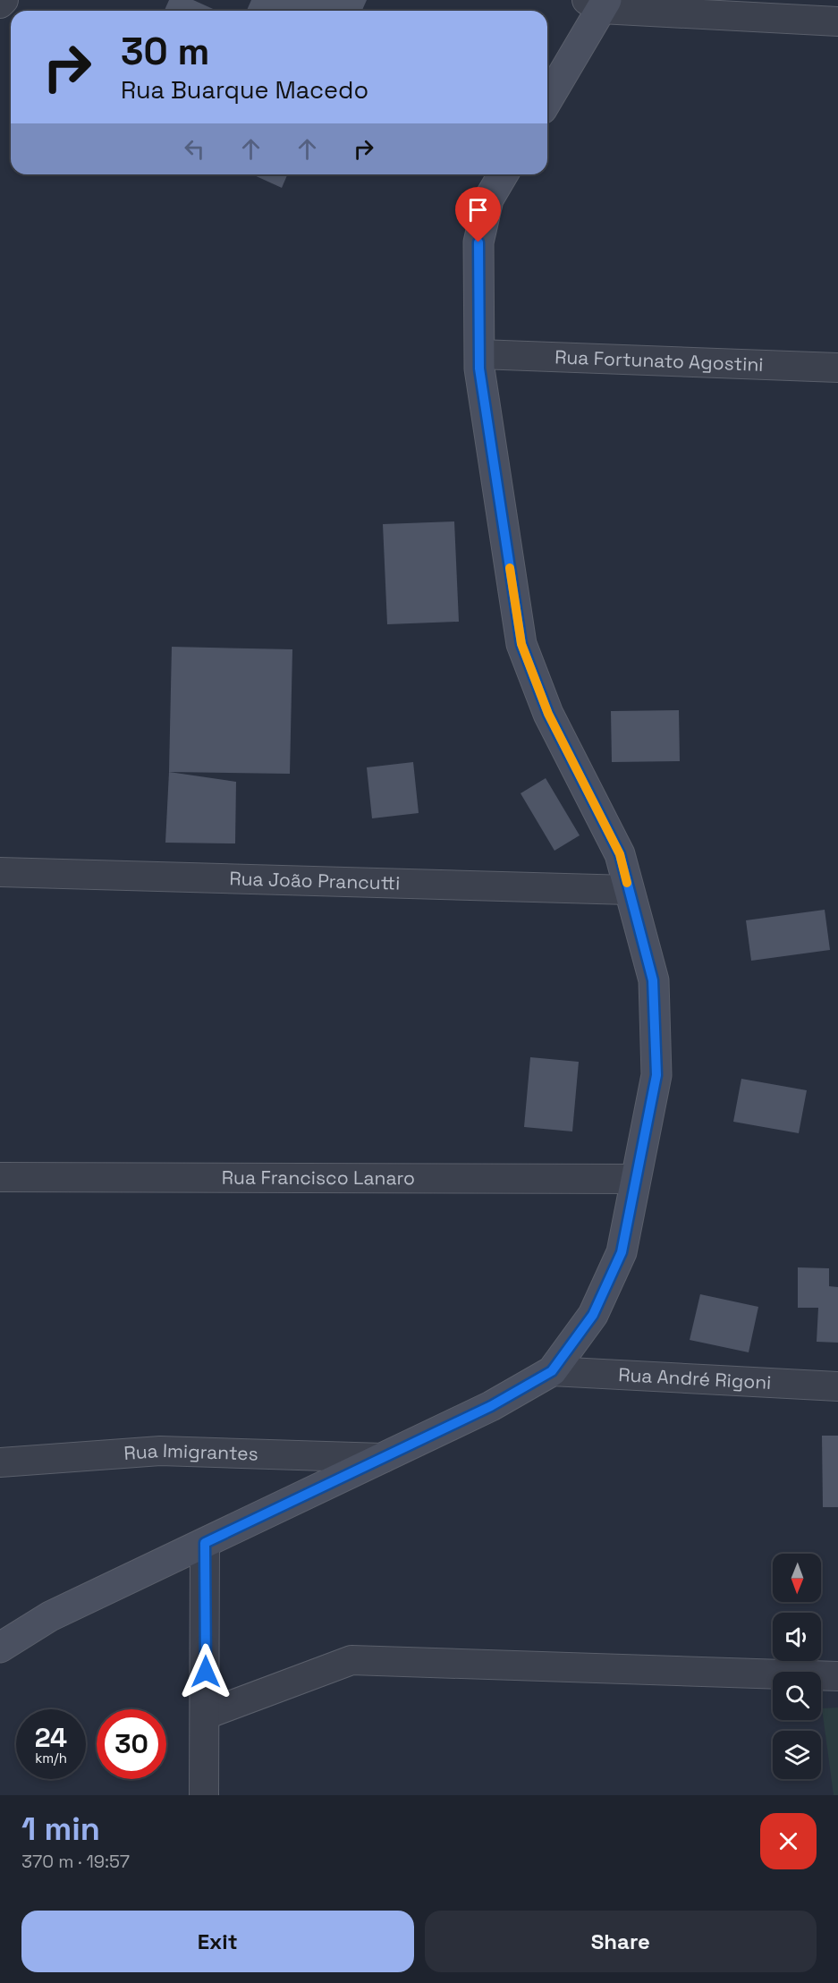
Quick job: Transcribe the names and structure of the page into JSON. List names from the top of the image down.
{
  "streets": {
    "street": [
      "Rua Fortunato Agostini",
      "Rua João Prancutti",
      "Rua Francisco Lanaro",
      "Rua André Rigoni",
      "Rua Imigrantes"
    ]
  },
  "north": "bottom",
  "page": {
    "turn": ["30 m", "Rua Buarque Macedo"],
    "speed": "24 km/h",
    "limit": "30",
    "heading": ["1 min", "370 m · 19:57"],
    "buttons": ["Exit", "Share"]
  }
}
